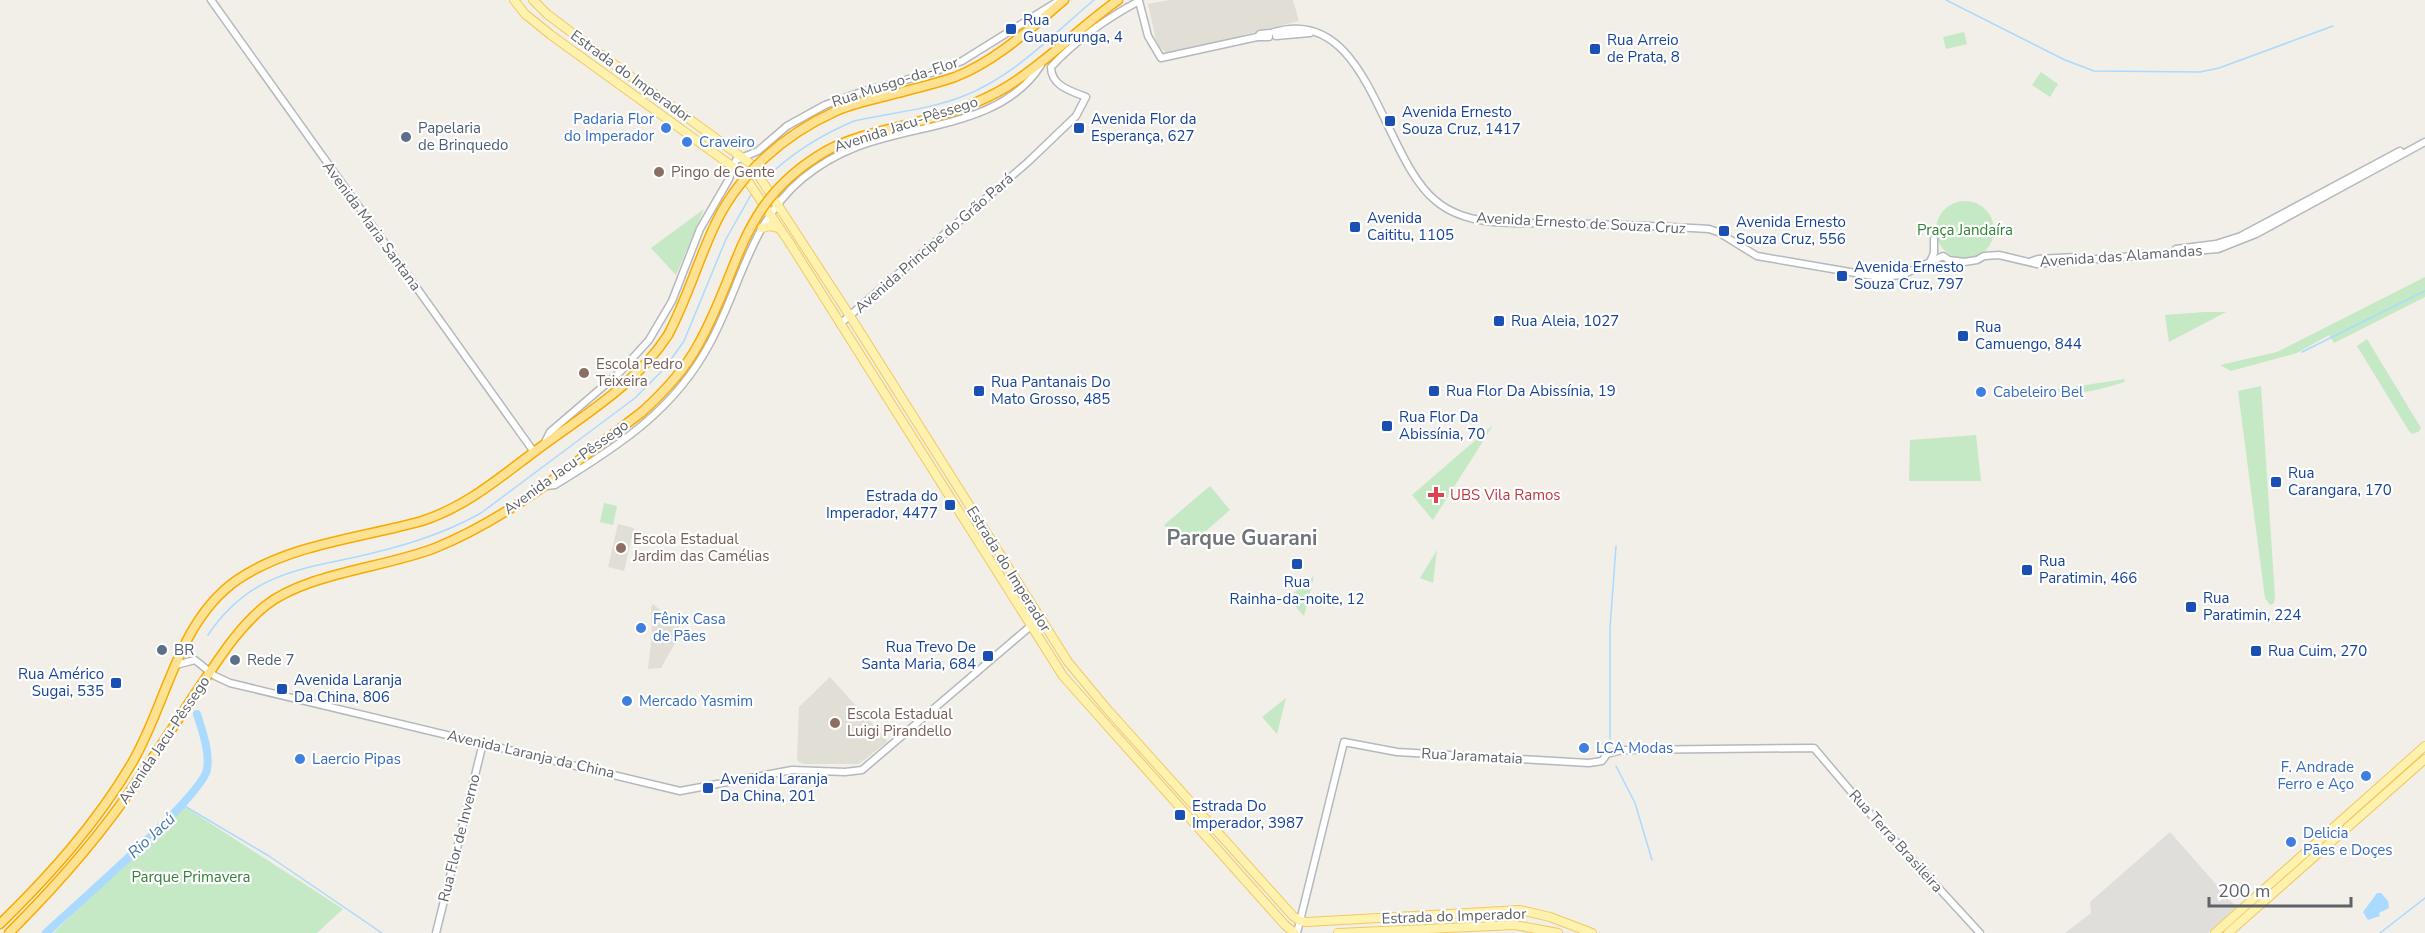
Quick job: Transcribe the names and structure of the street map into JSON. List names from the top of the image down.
{
  "streets": {
    "highway": ["Avenida Jacu-Pêssego"],
    "main road": ["Estrada do Imperador"],
    "street": [
      "Rua Musgo-da-Flor",
      "Avenida Ernesto de Souza Cruz",
      "Avenida Maria Santana",
      "Avenida Principe do Grão Pará",
      "Avenida das Alamandas",
      "Avenida Laranja da China",
      "Rua Jaramataia",
      "Rua Flor de Inverno",
      "Rua Terra Brasileira"
    ]
  },
  "crossings": [
    ["Estrada do Imperador", "Rua Musgo-da-Flor"],
    ["Estrada do Imperador", "Avenida Jacu-Pêssego"],
    ["Estrada do Imperador", "Avenida Principe do Grão Pará"],
    ["Estrada do Imperador", "Avenida Laranja da China"],
    ["Estrada do Imperador", "Rua Jaramataia"],
    ["Rua Musgo-da-Flor", "Avenida Jacu-Pêssego"],
    ["Avenida Jacu-Pêssego", "Avenida Maria Santana"],
    ["Avenida Jacu-Pêssego", "Avenida Principe do Grão Pará"],
    ["Avenida Jacu-Pêssego", "Avenida Laranja da China"],
    ["Avenida Ernesto de Souza Cruz", "Avenida das Alamandas"],
    ["Avenida Laranja da China", "Rua Flor de Inverno"],
    ["Rua Jaramataia", "Rua Terra Brasileira"]
  ],
  "districts": ["Parque Guarani"],
  "water": ["Rio Jacú"],
  "parks": ["Praça Jandaíra", "Parque Primavera"],
  "places": {
    "transit": [
      "Rua Guapurunga, 4",
      "Rua Arreio de Prata, 8",
      "Avenida Ernesto Souza Cruz, 1417",
      "Avenida Flor da Esperança, 627",
      "Avenida Caititu, 1105",
      "Avenida Ernesto Souza Cruz, 556",
      "Avenida Ernesto Souza Cruz, 797",
      "Rua Aleia, 1027",
      "Rua Camuengo, 844",
      "Rua Pantanais Do Mato Grosso, 485",
      "Rua Flor Da Abissínia, 19",
      "Rua Flor Da Abissínia, 70",
      "Rua Carangara, 170",
      "Estrada do Imperador, 4477",
      "Rua Rainha-da-noite, 12",
      "Rua Paratimin, 466",
      "Rua Paratimin, 224",
      "Rua Cuim, 270",
      "Rua Trevo De Santa Maria, 684",
      "Rua Américo Sugai, 535",
      "Avenida Laranja Da China, 806",
      "Avenida Laranja Da China, 201",
      "Estrada Do Imperador, 3987"
    ],
    "other": [
      "Padaria Flor do Imperador",
      "Papelaria de Brinquedo",
      "Craveiro",
      "Pingo de Gente",
      "Escola Pedro Teixeira",
      "Cabeleiro Bel",
      "Escola Estadual Jardim das Camélias",
      "Fênix Casa de Pães",
      "BR",
      "Rede 7",
      "Mercado Yasmim",
      "Escola Estadual Luigi Pirandello",
      "LCA Modas",
      "Laercio Pipas",
      "F. Andrade Ferro e Aço",
      "Delicia Pães e Doçes"
    ],
    "health": ["UBS Vila Ramos"]
  },
  "scale_bar": "200 m"
}
